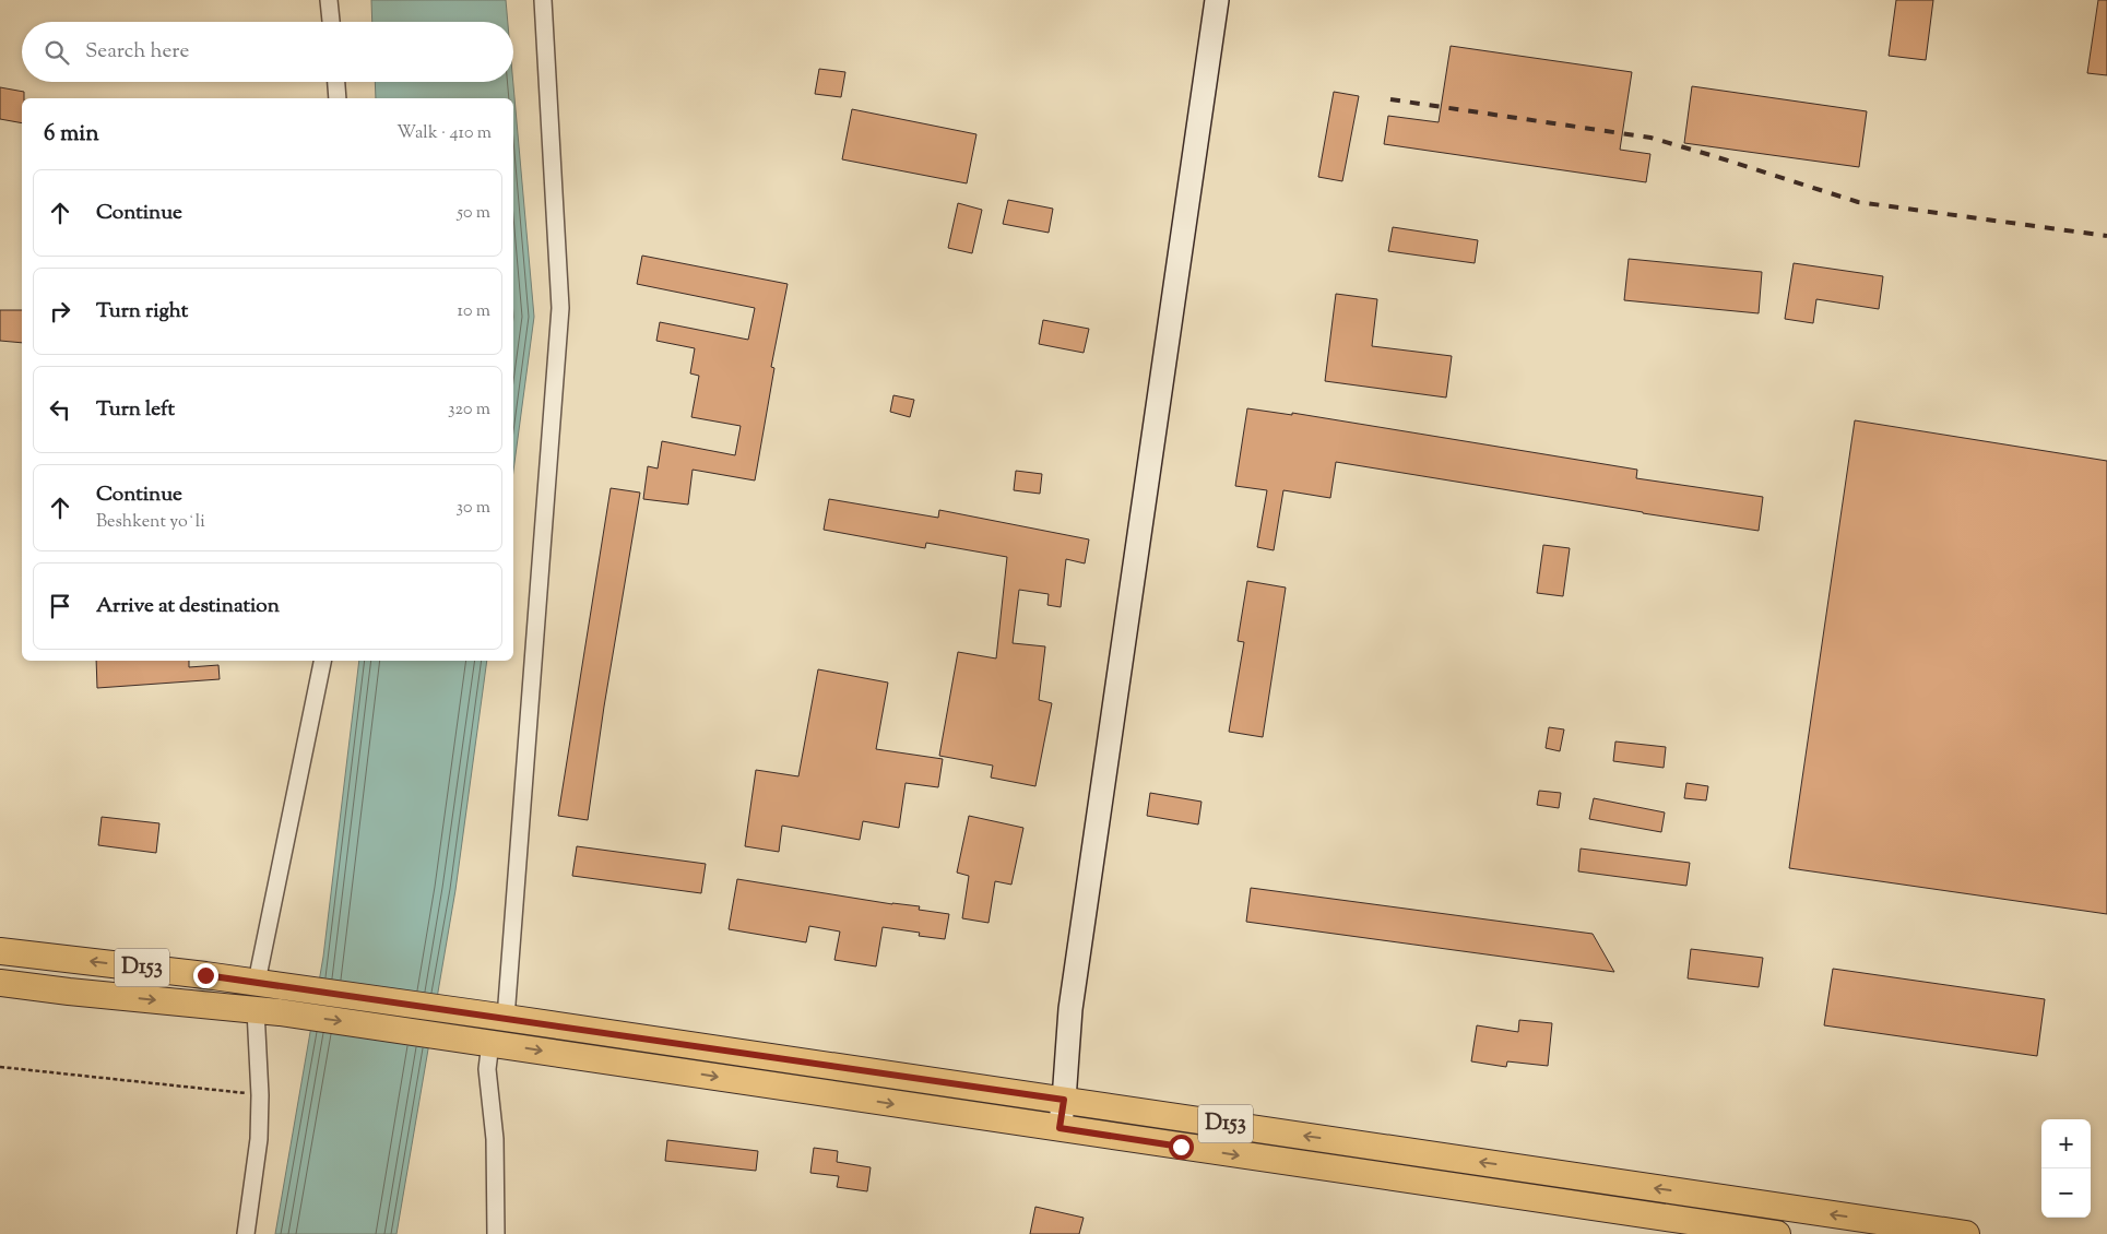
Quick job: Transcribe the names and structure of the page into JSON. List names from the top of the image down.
{
  "streets": {
    "main road": ["D153"]
  },
  "page": {
    "search": "Search here",
    "heading": ["6 min", "Walk · 410 m"],
    "list": [
      ["Continue", "50 m"],
      ["Turn right", "10 m"],
      ["Turn left", "320 m"],
      ["Continue", "Beshkent yoʻli", "30 m"],
      "Arrive at destination"
    ],
    "map_buttons": ["+", "−"]
  }
}
